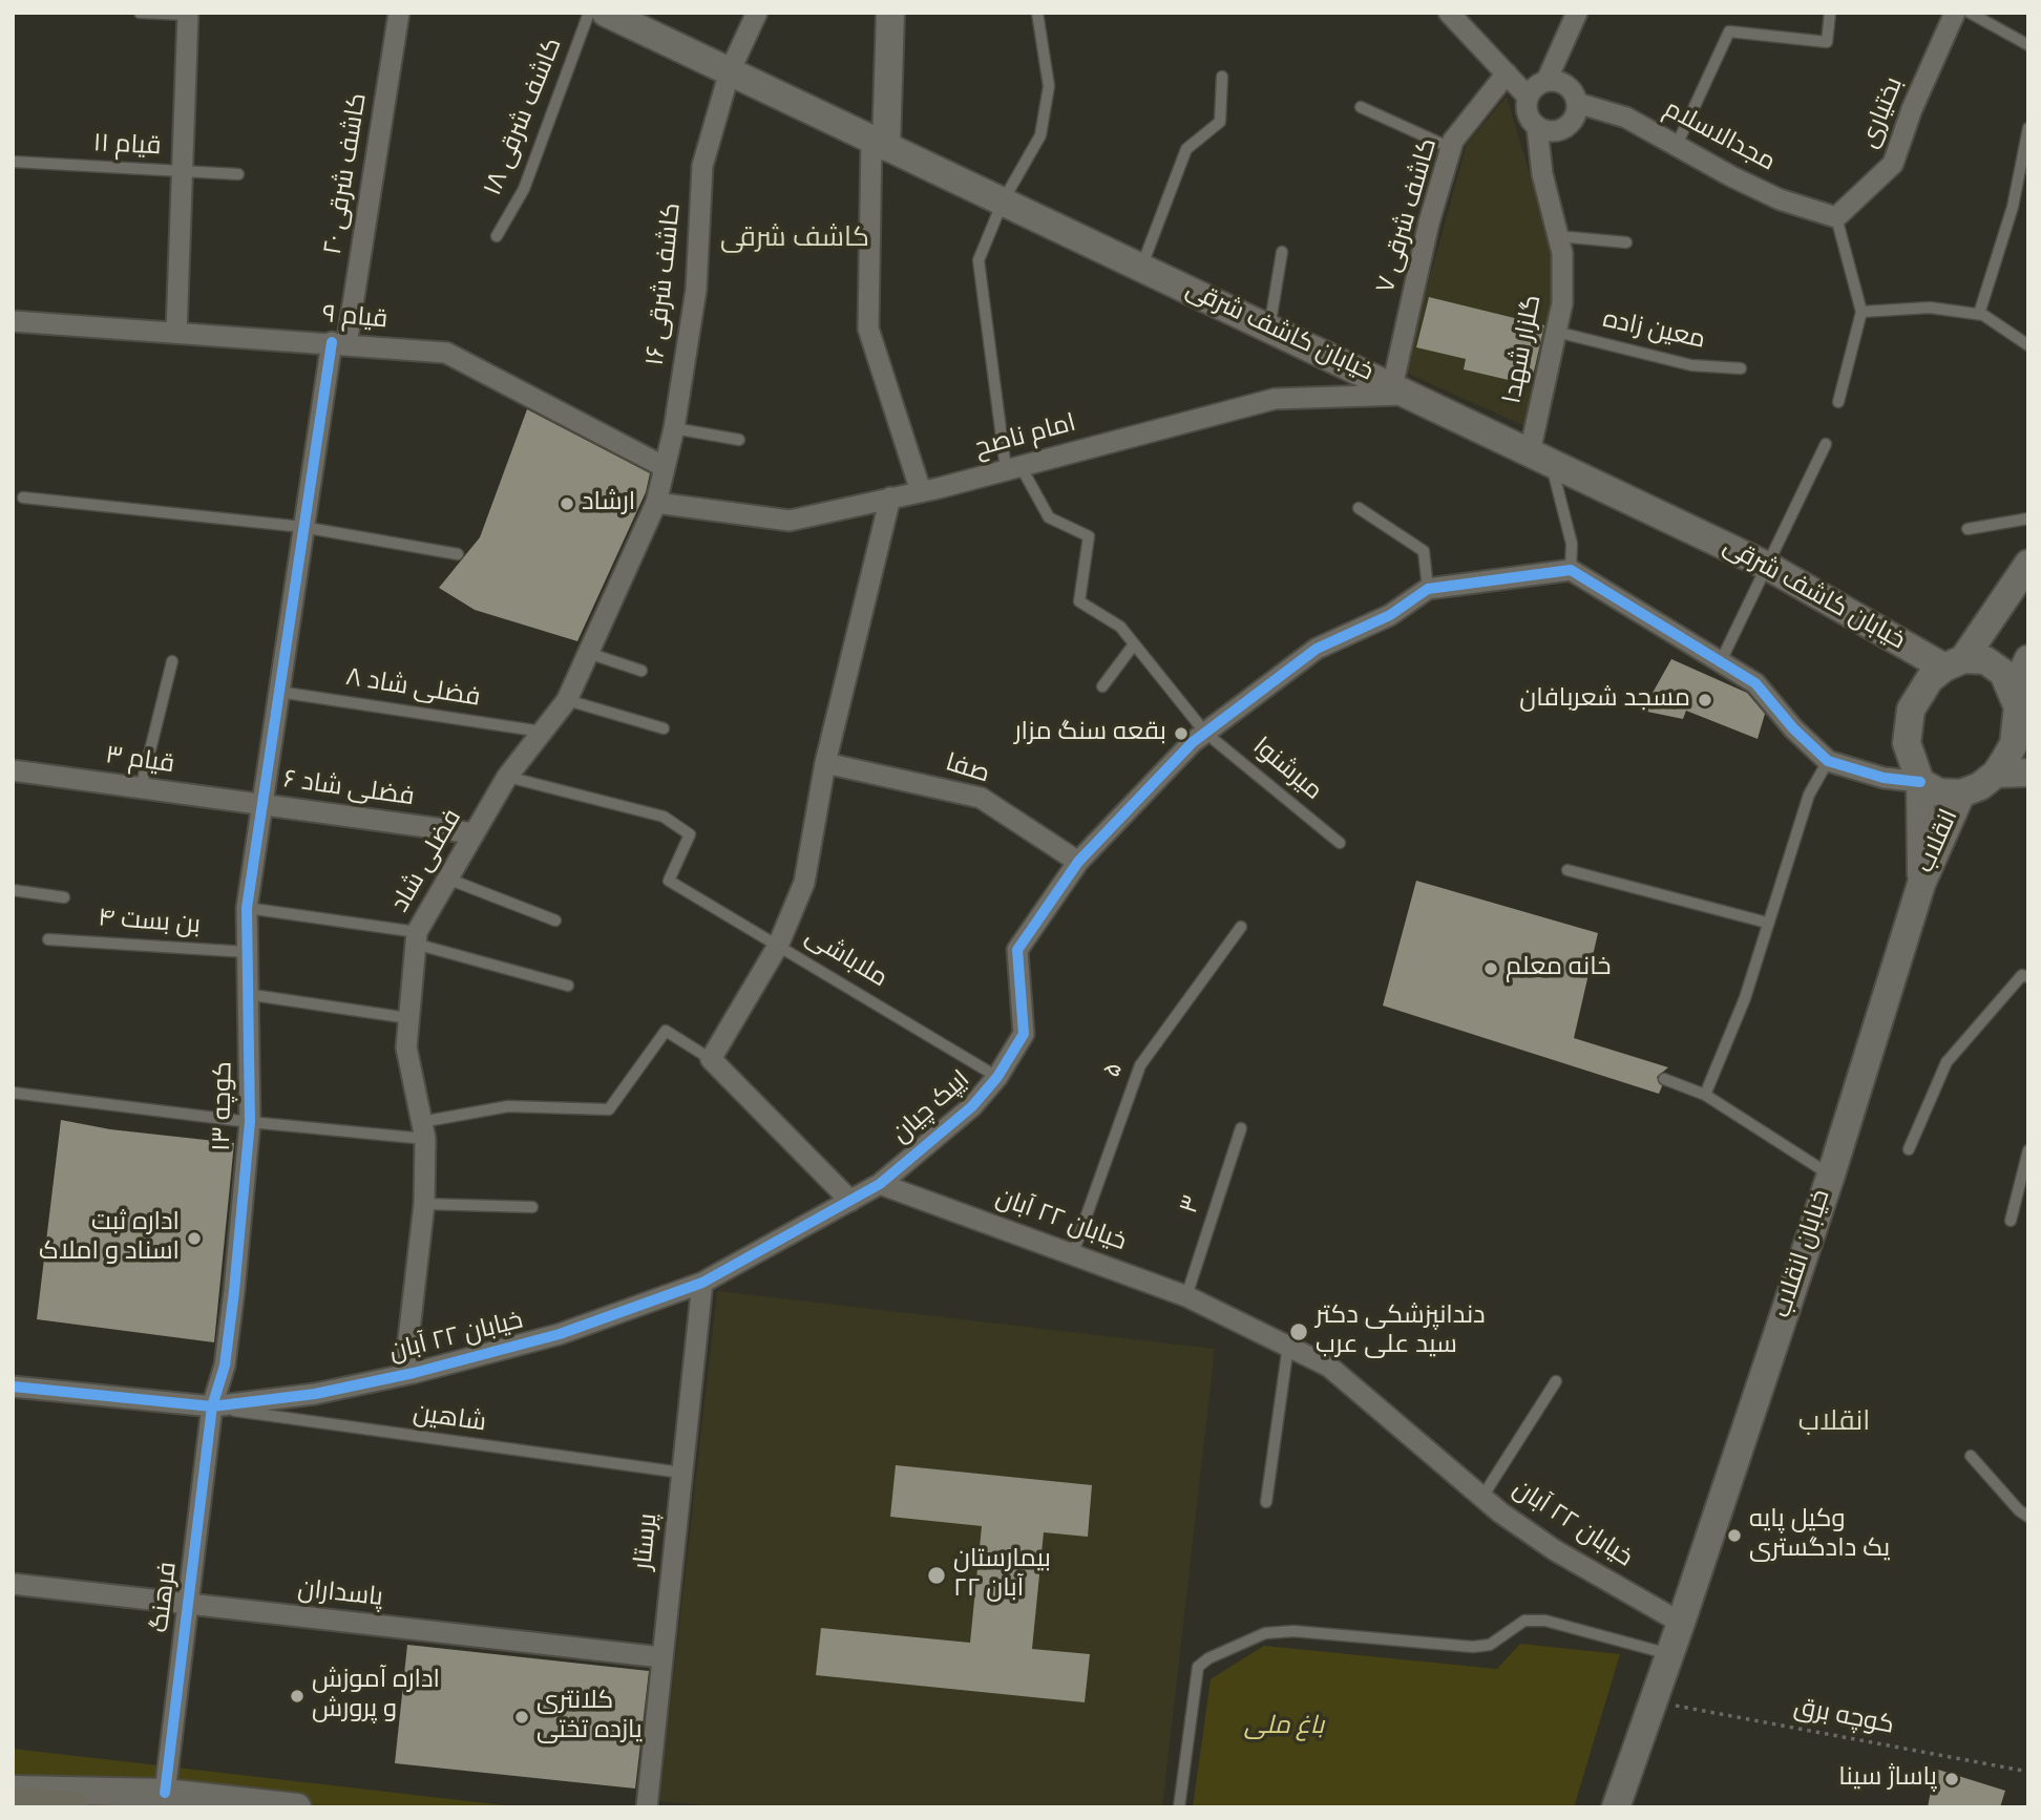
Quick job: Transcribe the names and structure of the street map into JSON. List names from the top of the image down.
{
  "streets": {
    "main road": ["خیابان کاشف شرقی", "انقلاب", "خیابان انقلاب"],
    "street": [
      "بختیاری",
      "مجدالاسلام",
      "کاشف شرقی ۲۰",
      "کاشف شرقی ۷",
      "کاشف شرقی ۱۶",
      "قیام ۹",
      "گلزار شهدا",
      "امام ناصح",
      "قیام ۳",
      "صفا",
      "فضلی شاد ۶",
      "فضلی شاد",
      "کوچه ۱۳",
      "ایپک چیان",
      "خیابان ۲۲ آبان",
      "پرستار",
      "پاسداران",
      "فرهنگ"
    ],
    "lane": [
      "کاشف شرقی ۱۸",
      "قیام ۱۱",
      "معین زاده",
      "فضلی شاد ۸",
      "میرشنوا",
      "بن بست ۴",
      "ملاباشی",
      "۵",
      "۳",
      "شاهین"
    ],
    "path": ["کوچه برق"]
  },
  "crossings": [
    ["بختیاری", "مجدالاسلام"],
    ["مجدالاسلام", "گلزار شهدا"],
    ["کاشف شرقی ۲۰", "قیام ۹"],
    ["کاشف شرقی ۲۰", "کوچه ۱۳"],
    ["کاشف شرقی ۷", "خیابان کاشف شرقی"],
    ["کاشف شرقی ۷", "امام ناصح"],
    ["کاشف شرقی ۱۶", "قیام ۹"],
    ["کاشف شرقی ۱۶", "خیابان کاشف شرقی"],
    ["کاشف شرقی ۱۶", "امام ناصح"],
    ["کاشف شرقی ۱۶", "فضلی شاد"],
    ["معین زاده", "گلزار شهدا"],
    ["خیابان کاشف شرقی", "گلزار شهدا"],
    ["خیابان کاشف شرقی", "امام ناصح"],
    ["خیابان کاشف شرقی", "انقلاب"],
    ["امام ناصح", "میرشنوا"],
    ["امام ناصح", "فضلی شاد"],
    ["فضلی شاد ۸", "فضلی شاد"],
    ["فضلی شاد ۸", "کوچه ۱۳"],
    ["قیام ۳", "فضلی شاد ۶"],
    ["قیام ۳", "کوچه ۱۳"],
    ["صفا", "ایپک چیان"],
    ["میرشنوا", "ایپک چیان"],
    ["فضلی شاد ۶", "فضلی شاد"],
    ["فضلی شاد ۶", "کوچه ۱۳"],
    ["انقلاب", "خیابان انقلاب"],
    ["فضلی شاد", "ملاباشی"],
    ["فضلی شاد", "خیابان ۲۲ آبان"],
    ["بن بست ۴", "کوچه ۱۳"],
    ["ملاباشی", "ایپک چیان"],
    ["۵", "خیابان ۲۲ آبان"],
    ["کوچه ۱۳", "خیابان ۲۲ آبان"],
    ["کوچه ۱۳", "شاهین"],
    ["کوچه ۱۳", "فرهنگ"],
    ["ایپک چیان", "خیابان ۲۲ آبان"],
    ["۳", "خیابان ۲۲ آبان"],
    ["خیابان ۲۲ آبان", "خیابان انقلاب"],
    ["خیابان ۲۲ آبان", "شاهین"],
    ["خیابان ۲۲ آبان", "پرستار"],
    ["خیابان ۲۲ آبان", "فرهنگ"],
    ["خیابان انقلاب", "کوچه برق"],
    ["شاهین", "پرستار"],
    ["شاهین", "فرهنگ"],
    ["پرستار", "پاسداران"],
    ["پاسداران", "فرهنگ"]
  ],
  "districts": ["کاشف شرقی", "انقلاب"],
  "parks": ["باغ ملی"],
  "places": [
    "ارشاد",
    "مسجد شعربافان",
    "بقعه سنگ مزار",
    "خانه معلم",
    "اداره ثبت اسناد و املاک",
    "دندانپزشکی دکتر سید علی عرب",
    "وکیل پایه یک دادگستری",
    "بیمارستان ۲۲ آبان",
    "اداره آموزش و پرورش",
    "کلانتری یازده تختی",
    "پاساژ سینا"
  ]
}
